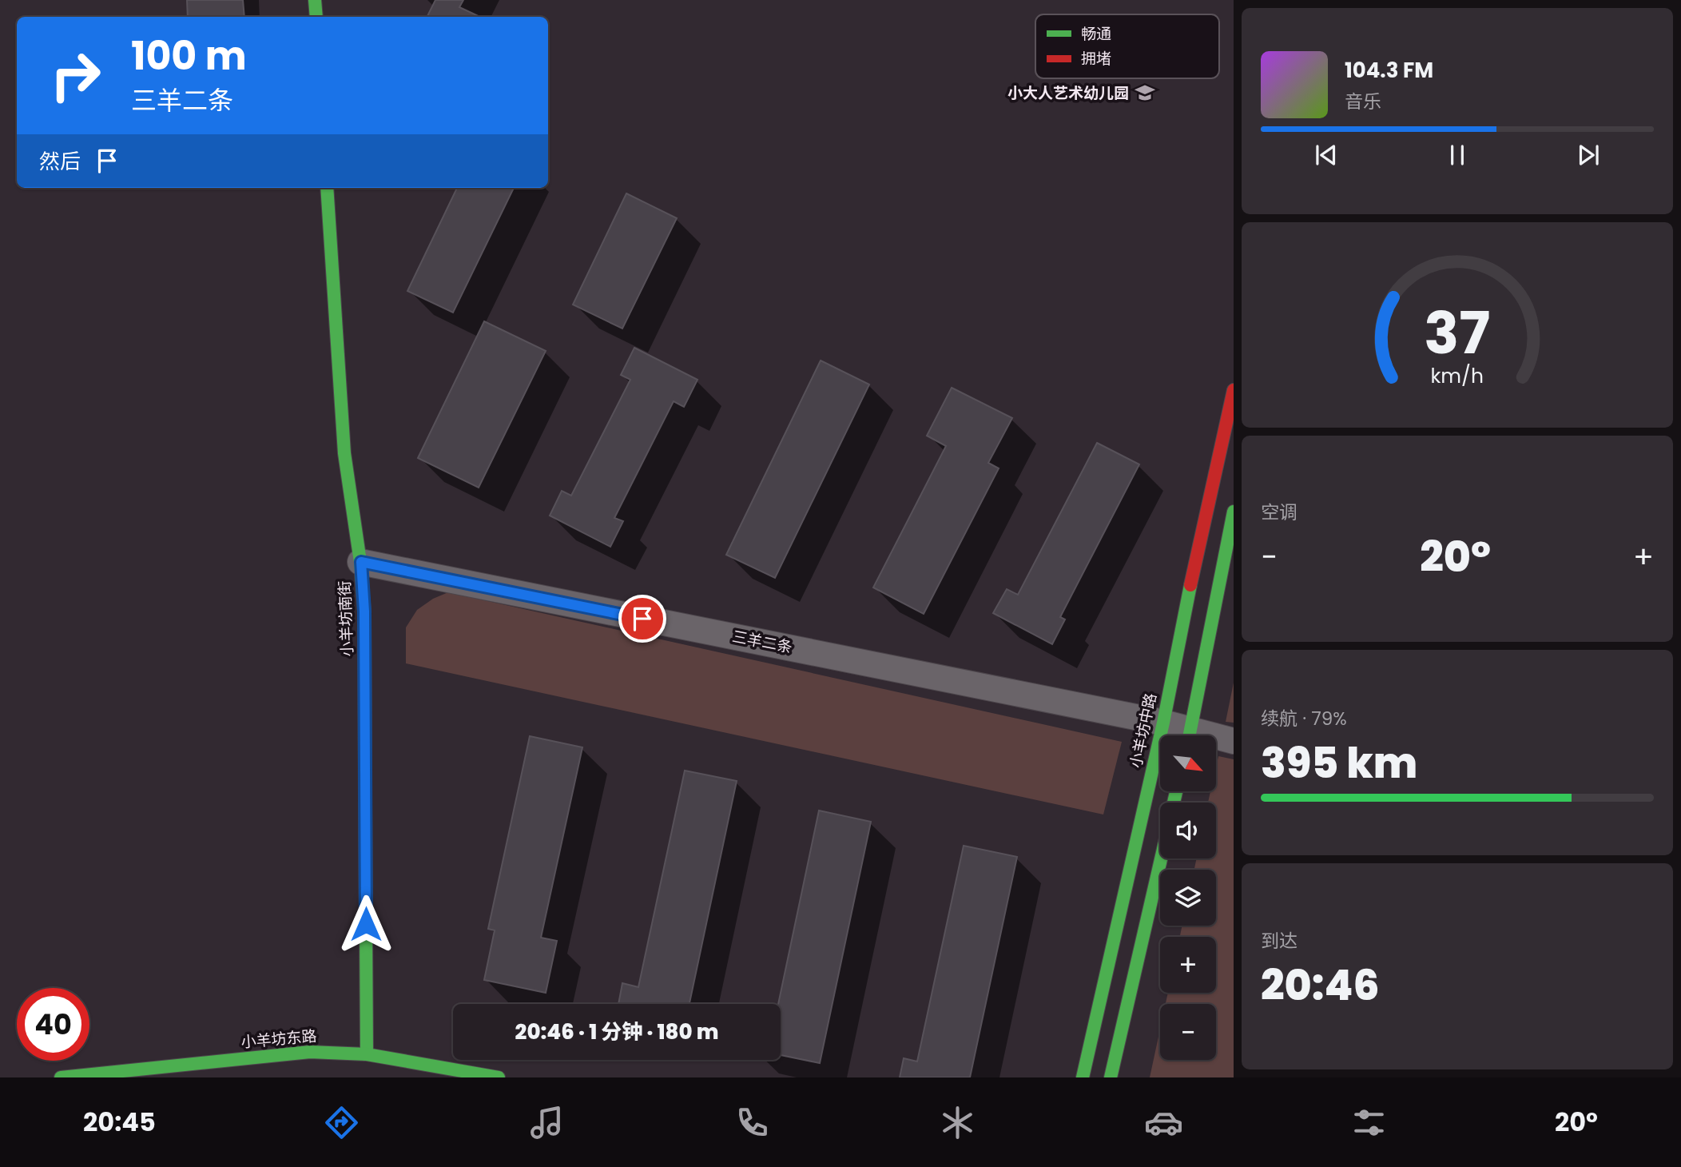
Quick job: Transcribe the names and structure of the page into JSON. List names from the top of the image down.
{
  "streets": {
    "street": [
      "小羊坊南街",
      "三羊二条",
      "小羊坊中路",
      "小羊坊东路"
    ]
  },
  "crossings": [
    ["小羊坊南街", "三羊二条"],
    ["小羊坊南街", "小羊坊东路"],
    ["三羊二条", "小羊坊中路"]
  ],
  "places": {
    "school or university": ["小大人艺术幼儿园"]
  },
  "legend": ["畅通", "拥堵"],
  "north": "bottom right",
  "page": {
    "turn": ["100 m", "三羊二条"],
    "song": ["104.3 FM", "音乐"],
    "then": "然后",
    "tile": [
      "空调",
      ["续航 · 79%", "395 km"],
      ["到达", "20:46"]
    ],
    "heat": ["−", "20°", "+"],
    "map_buttons": ["+", "−"],
    "limit": "40",
    "trip": "20:46 · 1 分钟 · 180 m",
    "tabs": ["20:45", "20°"],
    "gauge": ["37", "km/h"]
  }
}
